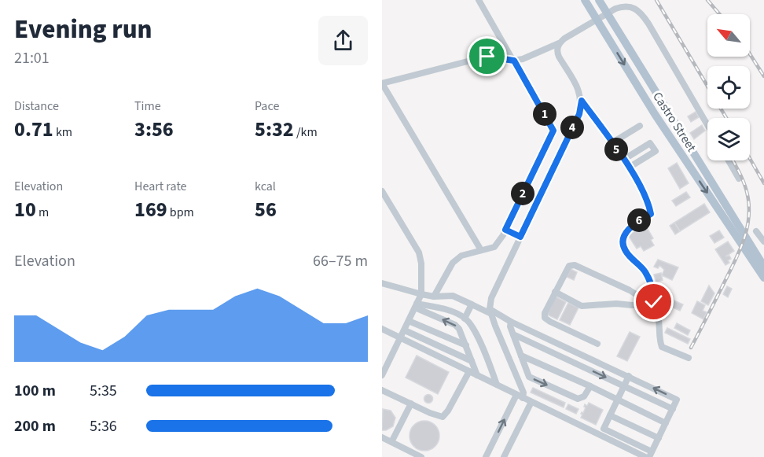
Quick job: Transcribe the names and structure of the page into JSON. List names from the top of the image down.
{
  "streets": {
    "main road": ["Castro Street"]
  },
  "north": "top left",
  "page": {
    "heading": ["Evening run", "21:01"],
    "stats": [
      ["Distance", "0.71 km"],
      ["Time", "3:56"],
      ["Pace", "5:32 /km"],
      ["Elevation", "10 m"],
      ["Heart rate", "169 bpm"],
      ["kcal", "56"]
    ],
    "pins": [
      "1",
      "4",
      "5",
      "2",
      "6"
    ],
    "chart": ["Elevation", "66–75 m"],
    "list": [
      {
        "name": "100 m",
        "note": "5:35"
      },
      {
        "name": "200 m",
        "note": "5:36"
      }
    ]
  }
}
